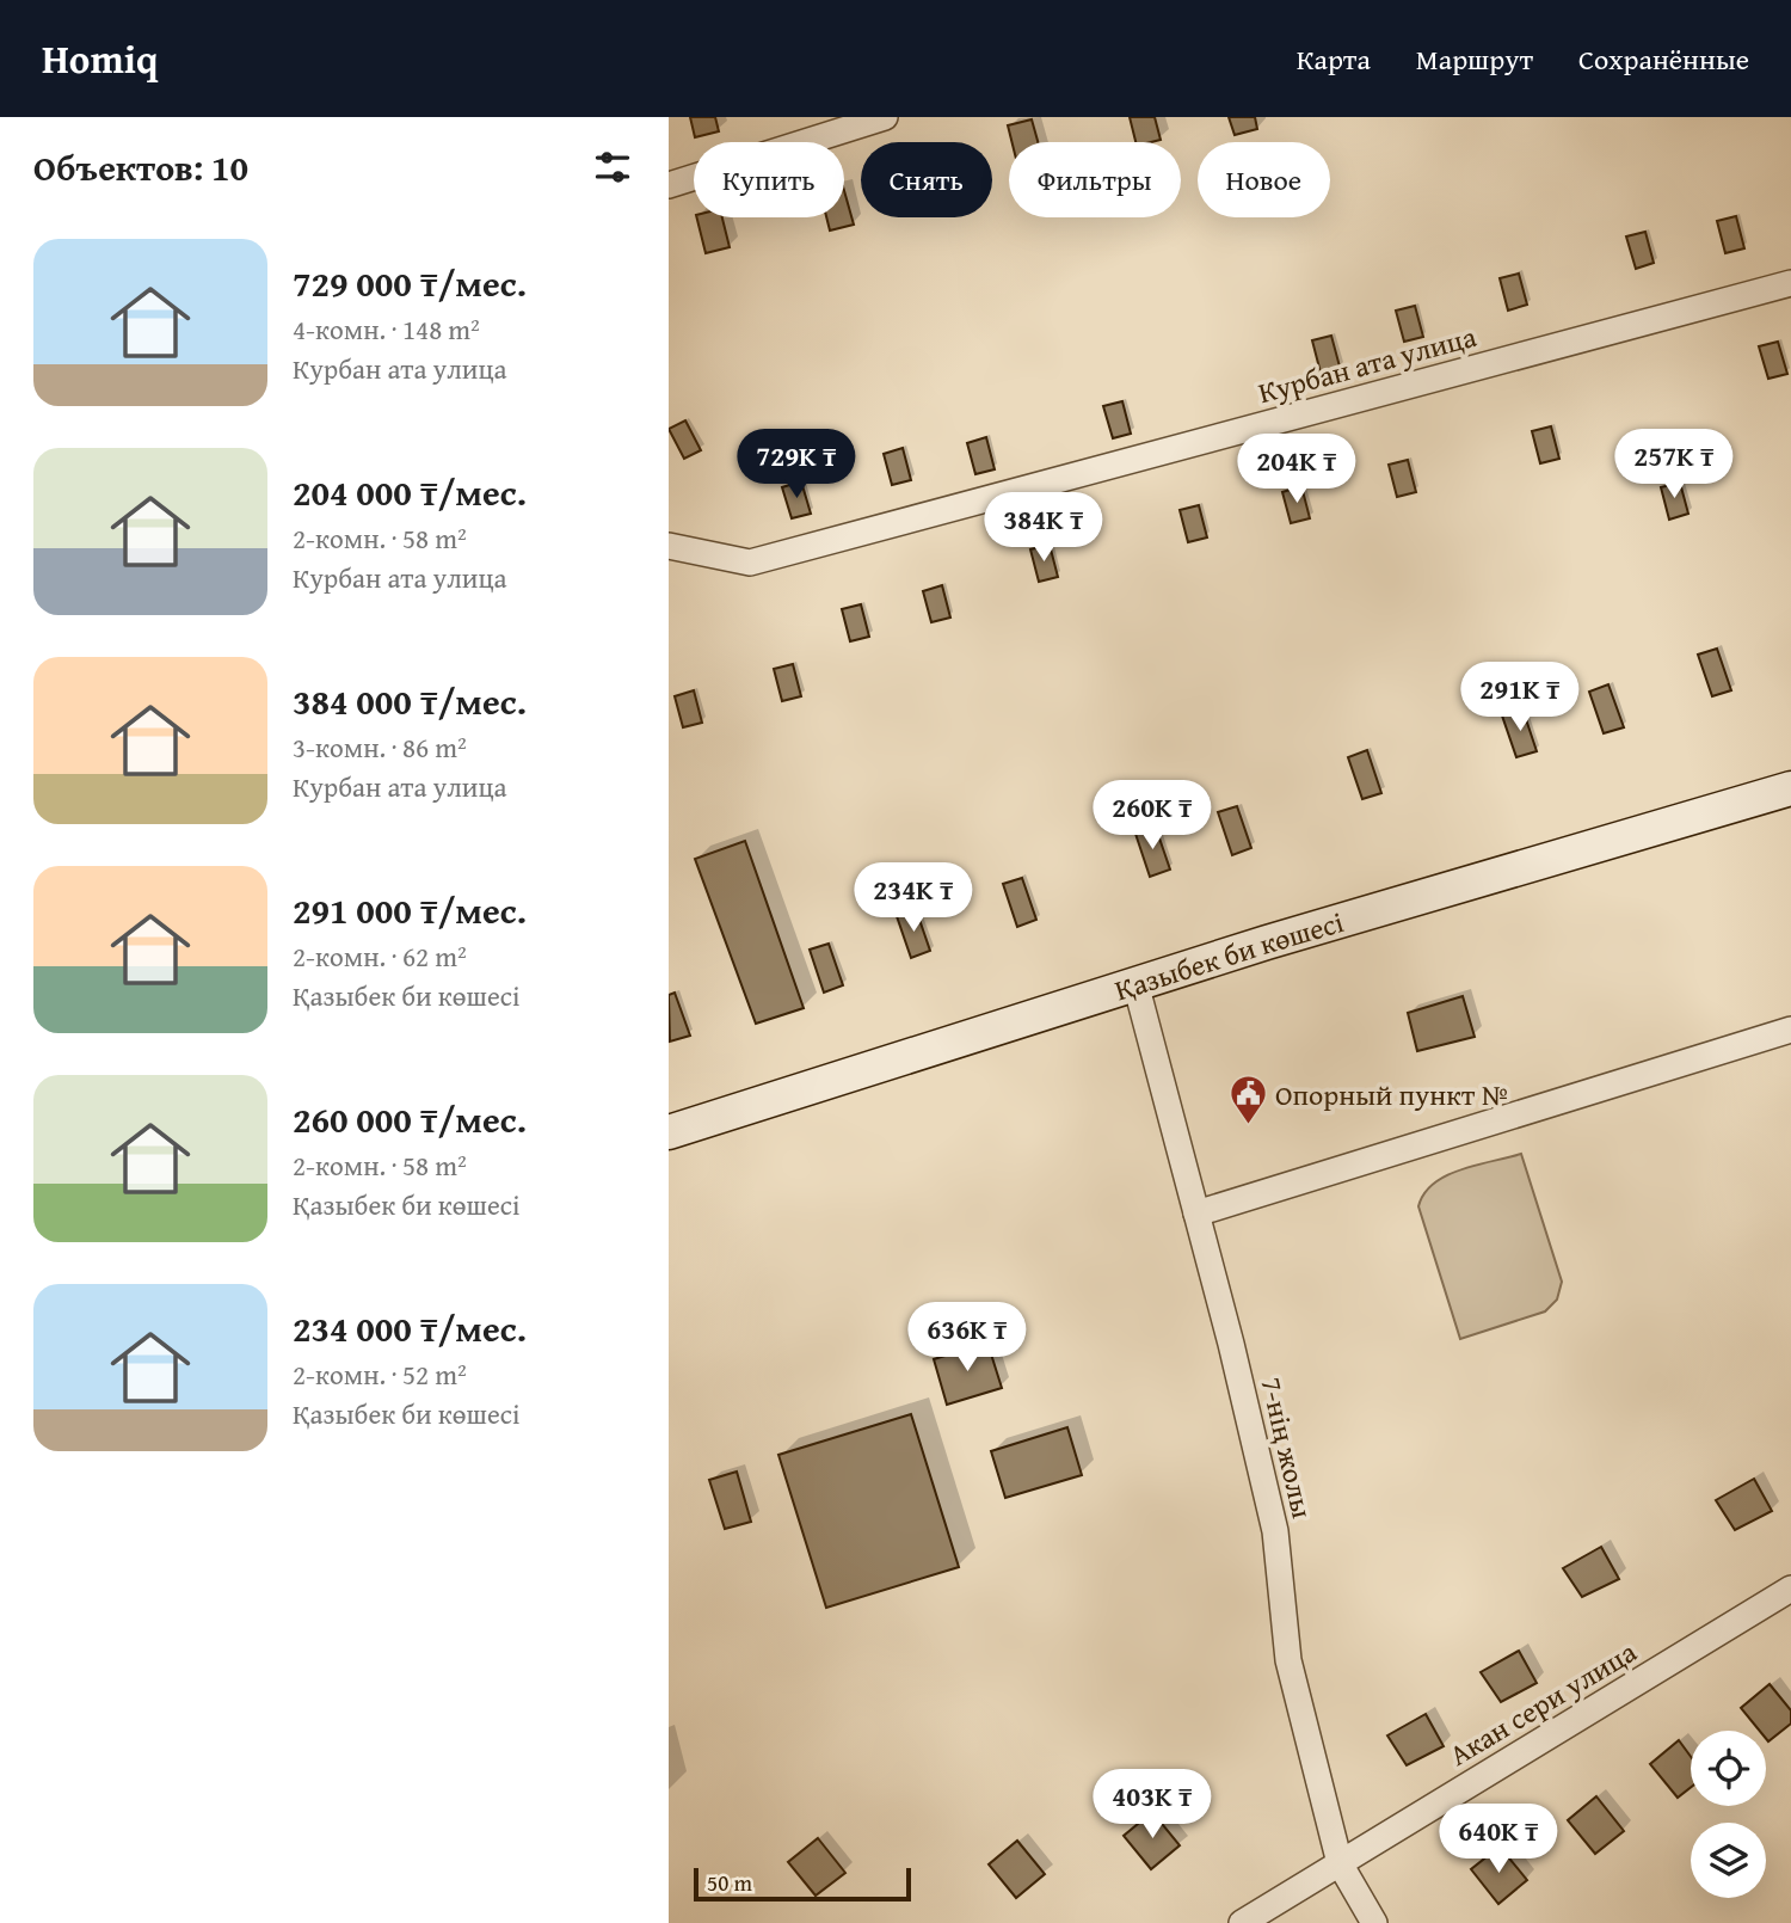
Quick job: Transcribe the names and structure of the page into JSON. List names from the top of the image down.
{
  "streets": {
    "main road": ["Қазыбек би көшесі"],
    "street": ["Курбан ата улица", "7-нің жолы", "Акан сери улица"]
  },
  "crossings": [
    ["Қазыбек би көшесі", "7-нің жолы"],
    ["7-нің жолы", "Акан сери улица"]
  ],
  "places": {
    "public building": ["Опорный пункт №"]
  },
  "scale_bar": "50 m",
  "page": {
    "header": "Homiq",
    "nav": ["Карта", "Маршрут", "Сохранённые"],
    "heading": "Объектов: 10",
    "chip": [
      "Купить",
      "Снять",
      "Фильтры",
      "Новое"
    ],
    "list": [
      {
        "name": "729 000 ₸/мес.",
        "note": "4-комн. · 148 m² · Курбан ата улица"
      },
      {
        "name": "204 000 ₸/мес.",
        "note": "2-комн. · 58 m² · Курбан ата улица"
      },
      {
        "name": "384 000 ₸/мес.",
        "note": "3-комн. · 86 m² · Курбан ата улица"
      },
      {
        "name": "291 000 ₸/мес.",
        "note": "2-комн. · 62 m² · Қазыбек би көшесі"
      },
      {
        "name": "260 000 ₸/мес.",
        "note": "2-комн. · 58 m² · Қазыбек би көшесі"
      },
      {
        "name": "234 000 ₸/мес.",
        "note": "2-комн. · 52 m² · Қазыбек би көшесі"
      }
    ],
    "price": [
      "729K ₸",
      "257K ₸",
      "204K ₸",
      "384K ₸",
      "291K ₸",
      "260K ₸",
      "234K ₸",
      "636K ₸",
      "403K ₸",
      "640K ₸"
    ],
    "scale": "50 m"
  }
}
